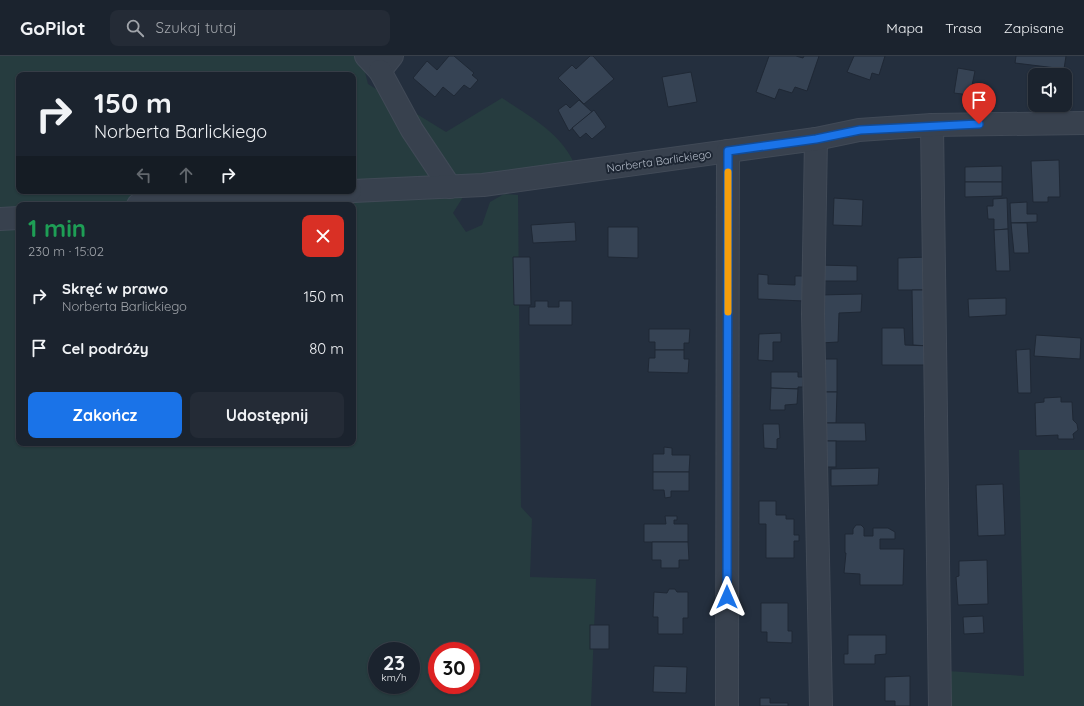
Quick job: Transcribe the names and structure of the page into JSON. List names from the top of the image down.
{
  "streets": {
    "street": ["Norberta Barlickiego"]
  },
  "page": {
    "header": "GoPilot",
    "search": "Szukaj tutaj",
    "nav": ["Mapa", "Trasa", "Zapisane"],
    "turn": ["150 m", "Norberta Barlickiego"],
    "heading": ["1 min", "230 m · 15:02"],
    "list": [
      {
        "name": "Skręć w prawo",
        "note": "Norberta Barlickiego",
        "value": "150 m"
      },
      {
        "name": "Cel podróży",
        "value": "80 m"
      }
    ],
    "buttons": ["Zakończ", "Udostępnij"],
    "speed": "23 km/h",
    "limit": "30"
  }
}
